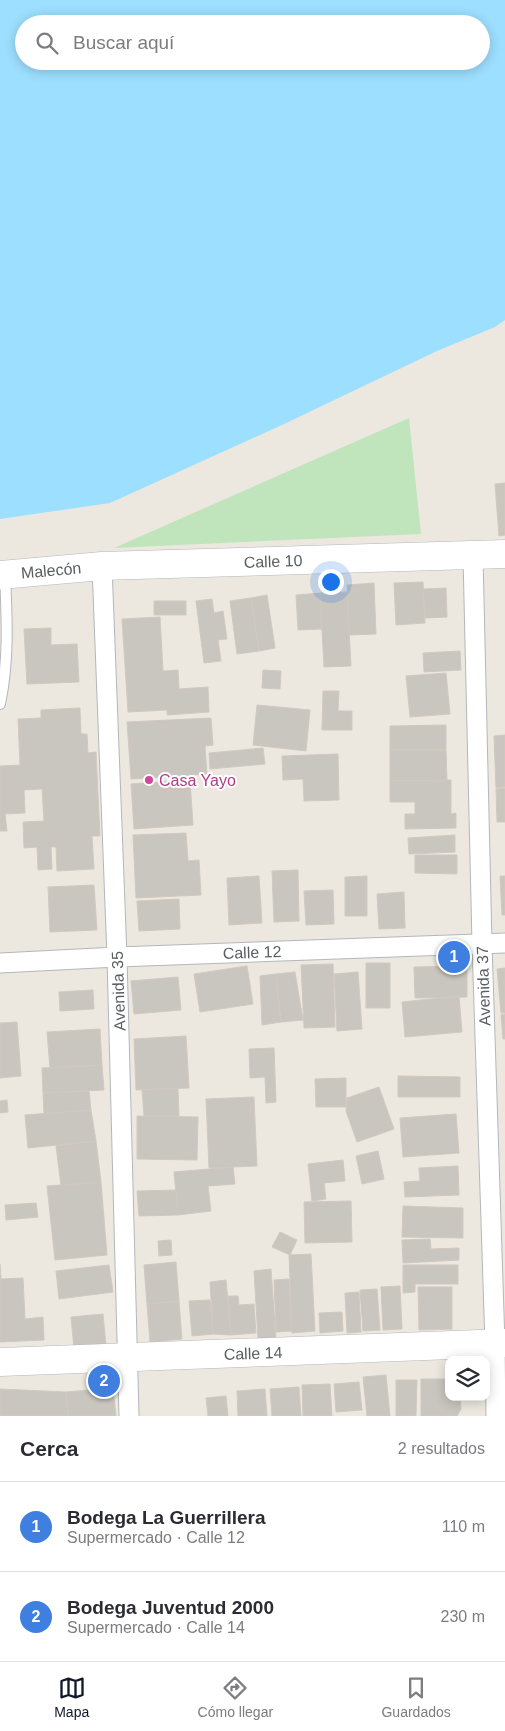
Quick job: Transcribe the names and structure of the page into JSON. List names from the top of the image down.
{
  "streets": {
    "main road": ["Calle 10", "Malecón", "Calle 14"],
    "street": ["Calle 12", "Avenida 37", "Avenida 35"]
  },
  "crossings": [
    ["Calle 10", "Malecón"],
    ["Calle 10", "Avenida 37"],
    ["Calle 10", "Avenida 35"],
    ["Malecón", "Avenida 35"],
    ["Calle 12", "Avenida 37"],
    ["Calle 12", "Avenida 35"],
    ["Avenida 37", "Calle 14"],
    ["Avenida 35", "Calle 14"]
  ],
  "places": ["Casa Yayo"],
  "page": {
    "search": "Buscar aquí",
    "pins": ["1", "2"],
    "heading": ["Cerca", "2 resultados"],
    "list": [
      {
        "mark": "1",
        "name": "Bodega La Guerrillera",
        "note": "Supermercado · Calle 12",
        "value": "110 m"
      },
      {
        "mark": "2",
        "name": "Bodega Juventud 2000",
        "note": "Supermercado · Calle 14",
        "value": "230 m"
      }
    ],
    "nav": ["Mapa", "Cómo llegar", "Guardados"]
  }
}
